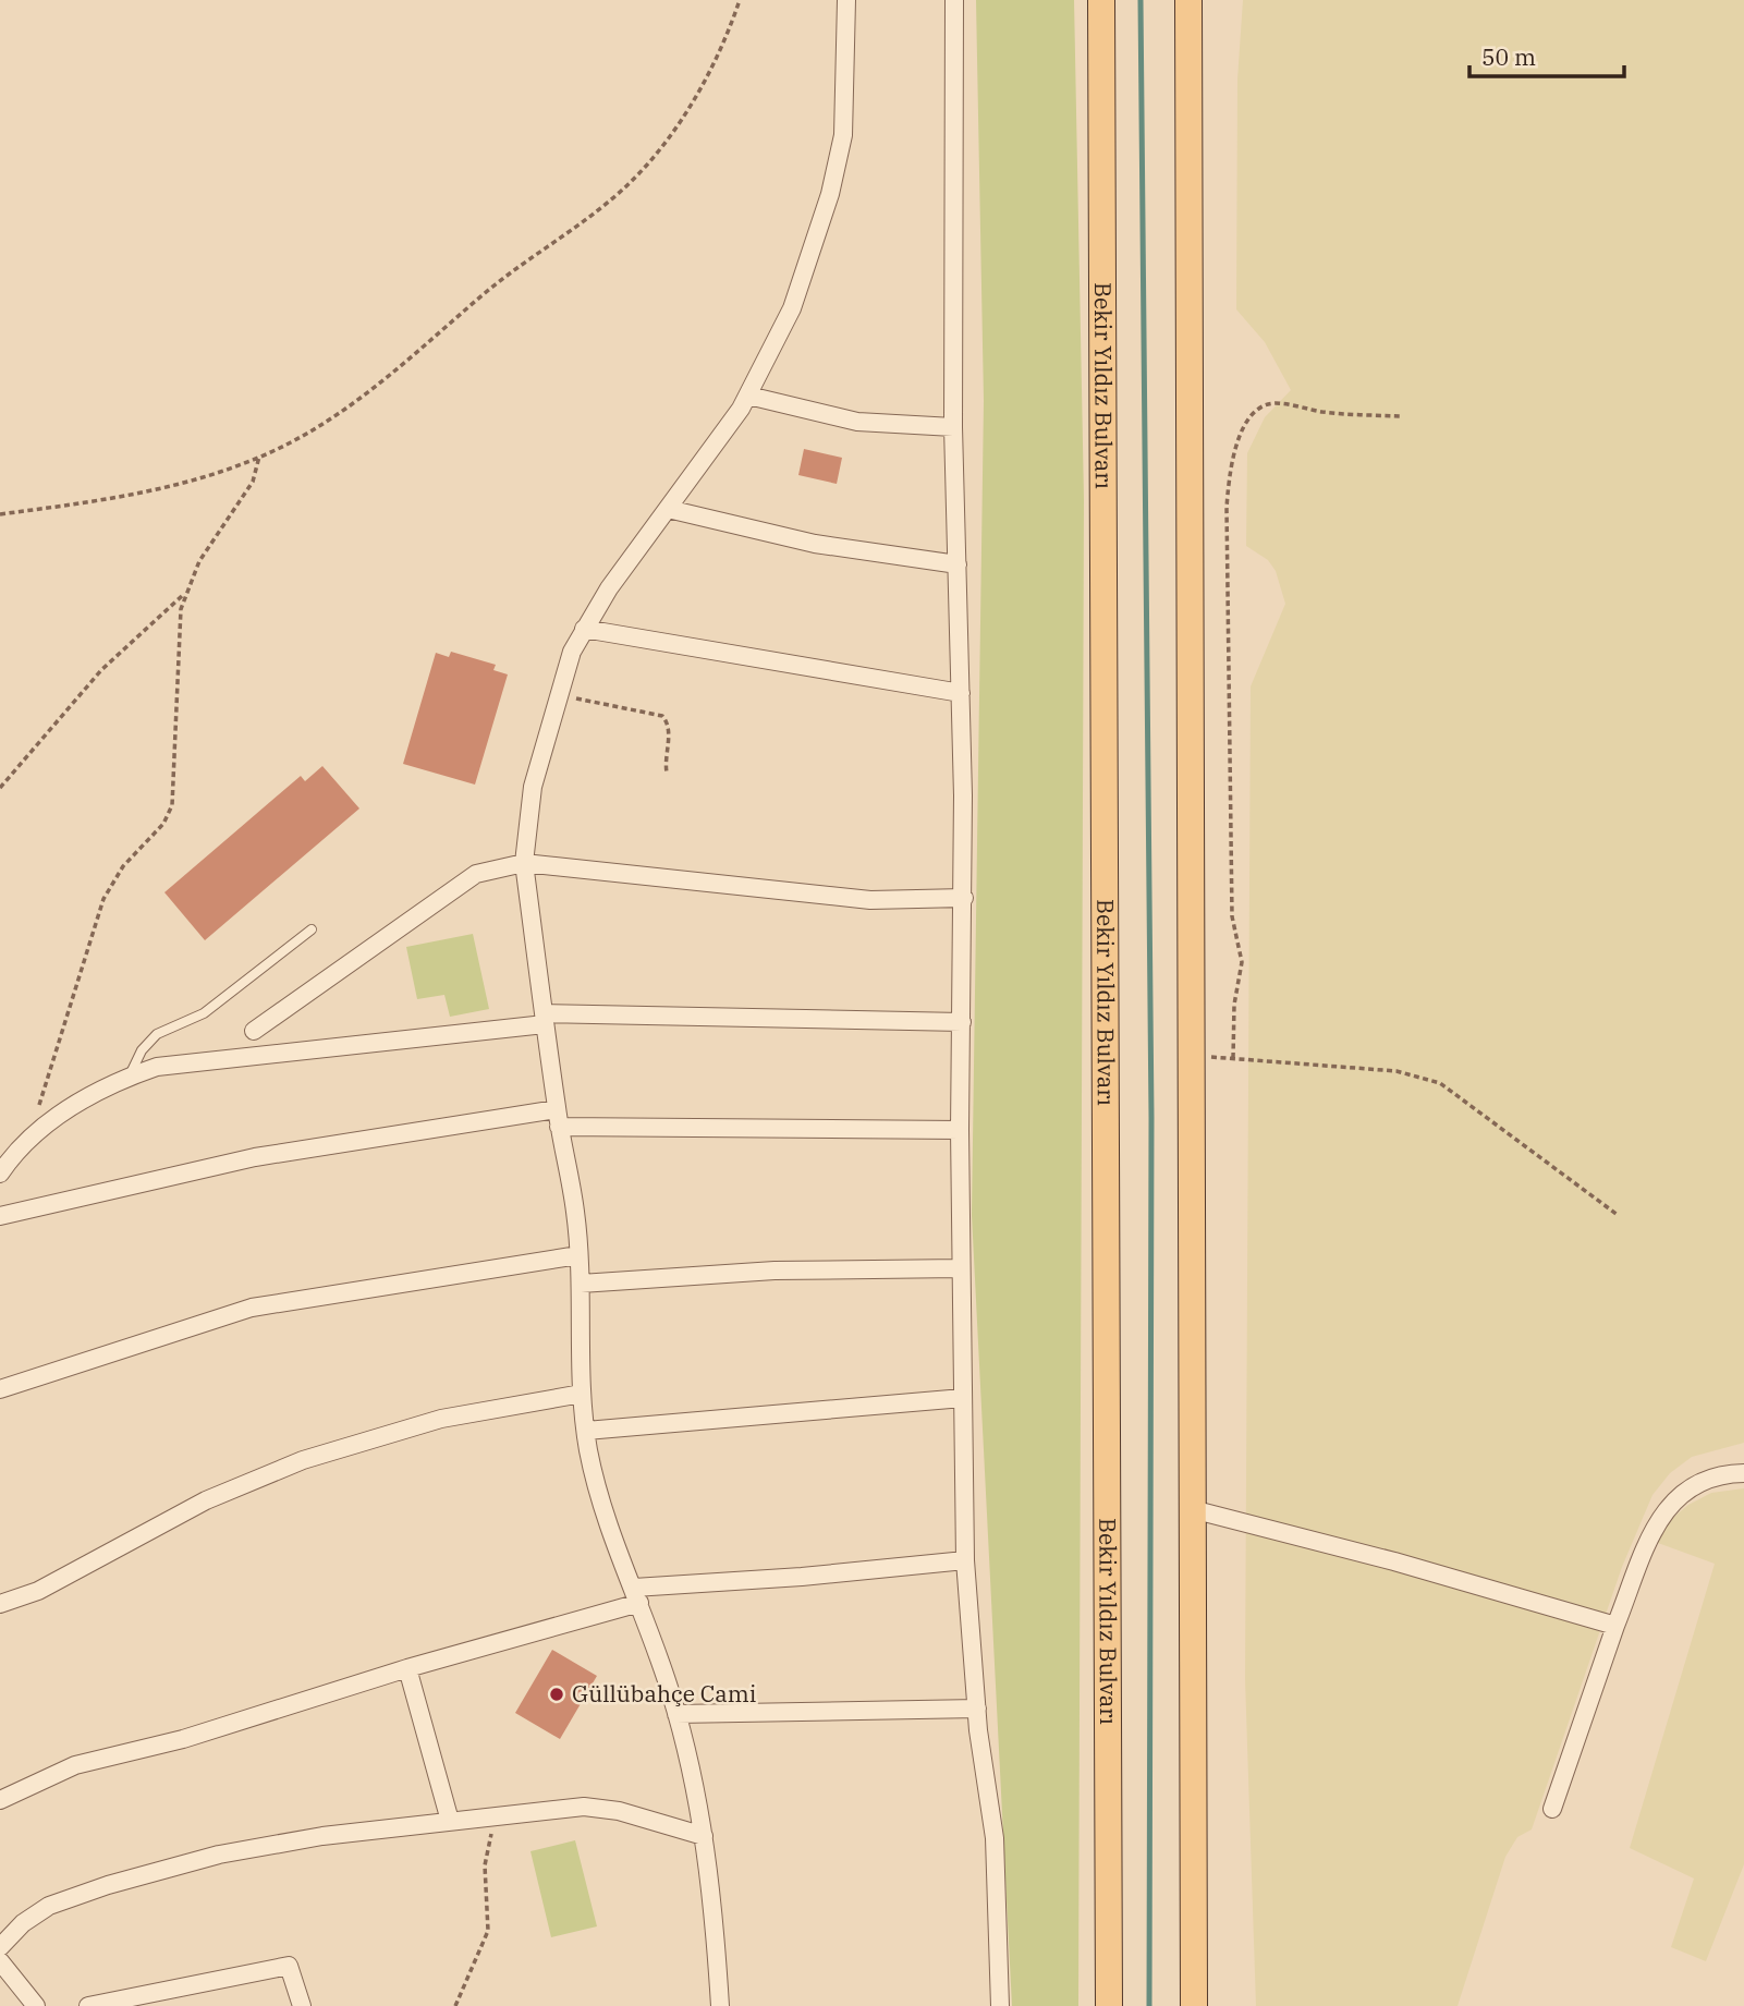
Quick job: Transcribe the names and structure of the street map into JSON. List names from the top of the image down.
{
  "streets": {
    "main road": ["Bekir Yıldız Bulvarı"]
  },
  "places": ["Güllübahçe Cami"],
  "scale_bar": "50 m"
}
